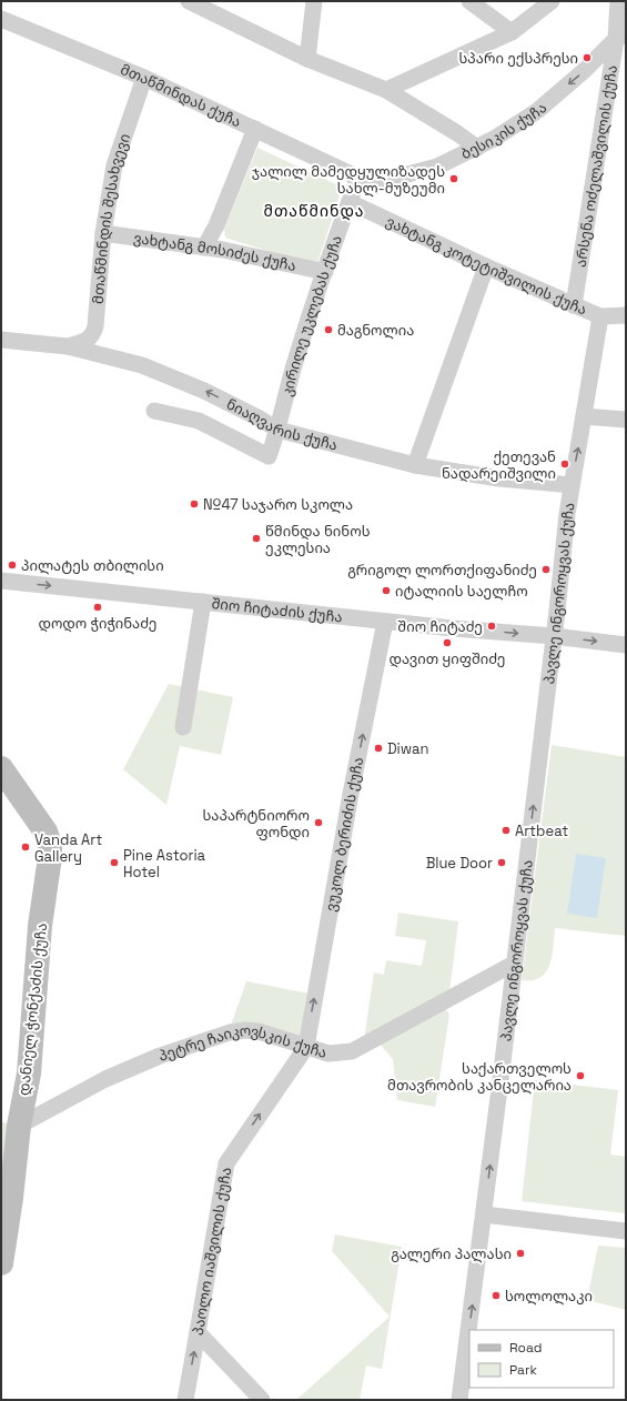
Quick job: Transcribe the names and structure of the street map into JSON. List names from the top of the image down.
{
  "streets": {
    "street": [
      "მთაწმინდას ქუჩა",
      "ბესიკის ქუჩა",
      "არსენა ოძელაშვილის ქუჩა",
      "მთაწმინდის შესახვევი",
      "ვახტანგ მოსიძეს ქუჩა",
      "ვახტანგ კოტეტიშვილის ქუჩა",
      "კირილე უკლებას ქუჩა",
      "ნიაღვარის ქუჩა",
      "პავლე ინგოროყვას ქუჩა",
      "შიო ჩიტაძის ქუჩა",
      "ვუკოლ ბერიძის ქუჩა",
      "დანიელ ჭონქაძის ქუჩა",
      "პეტრე ჩაიკოვსკის ქუჩა",
      "პაოლო იაშვილის ქუჩა"
    ]
  },
  "crossings": [
    ["მთაწმინდას ქუჩა", "ბესიკის ქუჩა"],
    ["მთაწმინდას ქუჩა", "მთაწმინდის შესახვევი"],
    ["მთაწმინდას ქუჩა", "კირილე უკლებას ქუჩა"],
    ["ბესიკის ქუჩა", "არსენა ოძელაშვილის ქუჩა"],
    ["ბესიკის ქუჩა", "კირილე უკლებას ქუჩა"],
    ["არსენა ოძელაშვილის ქუჩა", "ვახტანგ კოტეტიშვილის ქუჩა"],
    ["მთაწმინდის შესახვევი", "ვახტანგ მოსიძეს ქუჩა"],
    ["მთაწმინდის შესახვევი", "ნიაღვარის ქუჩა"],
    ["ვახტანგ მოსიძეს ქუჩა", "კირილე უკლებას ქუჩა"],
    ["ვახტანგ კოტეტიშვილის ქუჩა", "კირილე უკლებას ქუჩა"],
    ["ვახტანგ კოტეტიშვილის ქუჩა", "პავლე ინგოროყვას ქუჩა"],
    ["კირილე უკლებას ქუჩა", "ნიაღვარის ქუჩა"],
    ["ნიაღვარის ქუჩა", "პავლე ინგოროყვას ქუჩა"],
    ["პავლე ინგოროყვას ქუჩა", "შიო ჩიტაძის ქუჩა"],
    ["პავლე ინგოროყვას ქუჩა", "პეტრე ჩაიკოვსკის ქუჩა"],
    ["შიო ჩიტაძის ქუჩა", "ვუკოლ ბერიძის ქუჩა"],
    ["ვუკოლ ბერიძის ქუჩა", "პეტრე ჩაიკოვსკის ქუჩა"],
    ["ვუკოლ ბერიძის ქუჩა", "პაოლო იაშვილის ქუჩა"],
    ["დანიელ ჭონქაძის ქუჩა", "პეტრე ჩაიკოვსკის ქუჩა"],
    ["პეტრე ჩაიკოვსკის ქუჩა", "პაოლო იაშვილის ქუჩა"]
  ],
  "one_way": [
    "ნიაღვარის ქუჩა",
    "პავლე ინგოროყვას ქუჩა",
    "შიო ჩიტაძის ქუჩა",
    "ვუკოლ ბერიძის ქუჩა",
    "პაოლო იაშვილის ქუჩა"
  ],
  "districts": ["მთაწმინდა"],
  "places": [
    "სპარი ექსპრესი",
    "ჯალილ მამედყულიზადეს სახლ-მუზეუმი",
    "მაგნოლია",
    "ქეთევან ნადარეიშვილი",
    "№47 საჯარო სკოლა",
    "წმინდა ნინოს ეკლესია",
    "პილატეს თბილისი",
    "გრიგოლ ლორთქიფანიძე",
    "იტალიის საელჩო",
    "დოდო ჭიჭინაძე",
    "შიო ჩიტაძე",
    "დავით ყიფშიძე",
    "Diwan",
    "საპარტნიორო ფონდი",
    "Artbeat",
    "Vanda Art Gallery",
    "Pine Astoria Hotel",
    "Blue Door",
    "საქართველოს მთავრობის კანცელარია",
    "გალერი პალასი",
    "სოლოლაკი"
  ],
  "legend": ["Road", "Park"]
}
